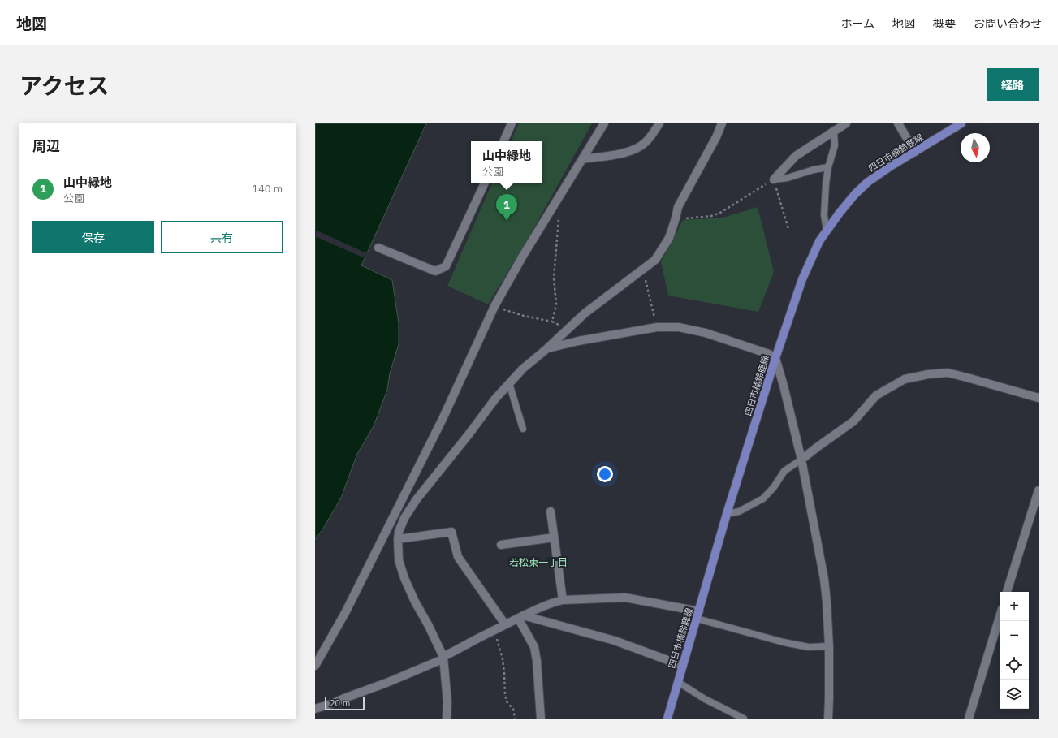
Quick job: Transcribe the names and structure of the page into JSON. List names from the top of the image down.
{
  "streets": {
    "main road": ["四日市楠鈴鹿線"]
  },
  "districts": ["若松東一丁目"],
  "scale_bar": "20 m",
  "north": "bottom",
  "page": {
    "header": "地図",
    "nav": [
      "ホーム",
      "地図",
      "概要",
      "お問い合わせ"
    ],
    "title": "アクセス",
    "buttons": [
      "経路",
      ["保存", "共有"]
    ],
    "heading": "周辺",
    "popup": ["山中緑地", "公園"],
    "list": [
      {
        "mark": "1",
        "name": "山中緑地",
        "note": "公園",
        "value": "140 m"
      }
    ],
    "pins": "1",
    "map_buttons": ["+", "−"],
    "scale": "20 m"
  }
}
